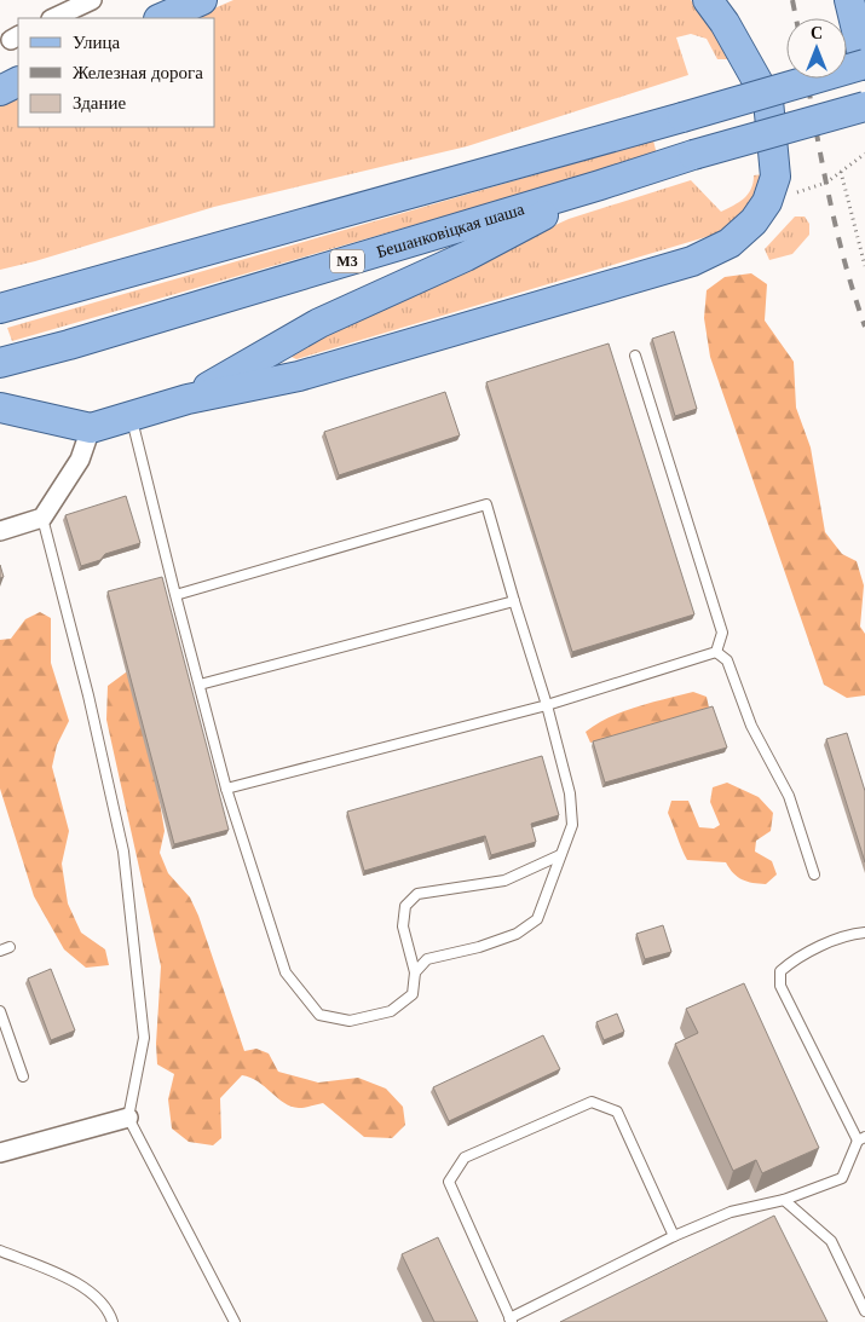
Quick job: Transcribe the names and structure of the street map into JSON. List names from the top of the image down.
{
  "streets": {
    "main road": ["Бешанковіцкая шаша", "М3"]
  },
  "legend": ["Улица", "Железная дорога", "Здание"],
  "north": "top"
}
